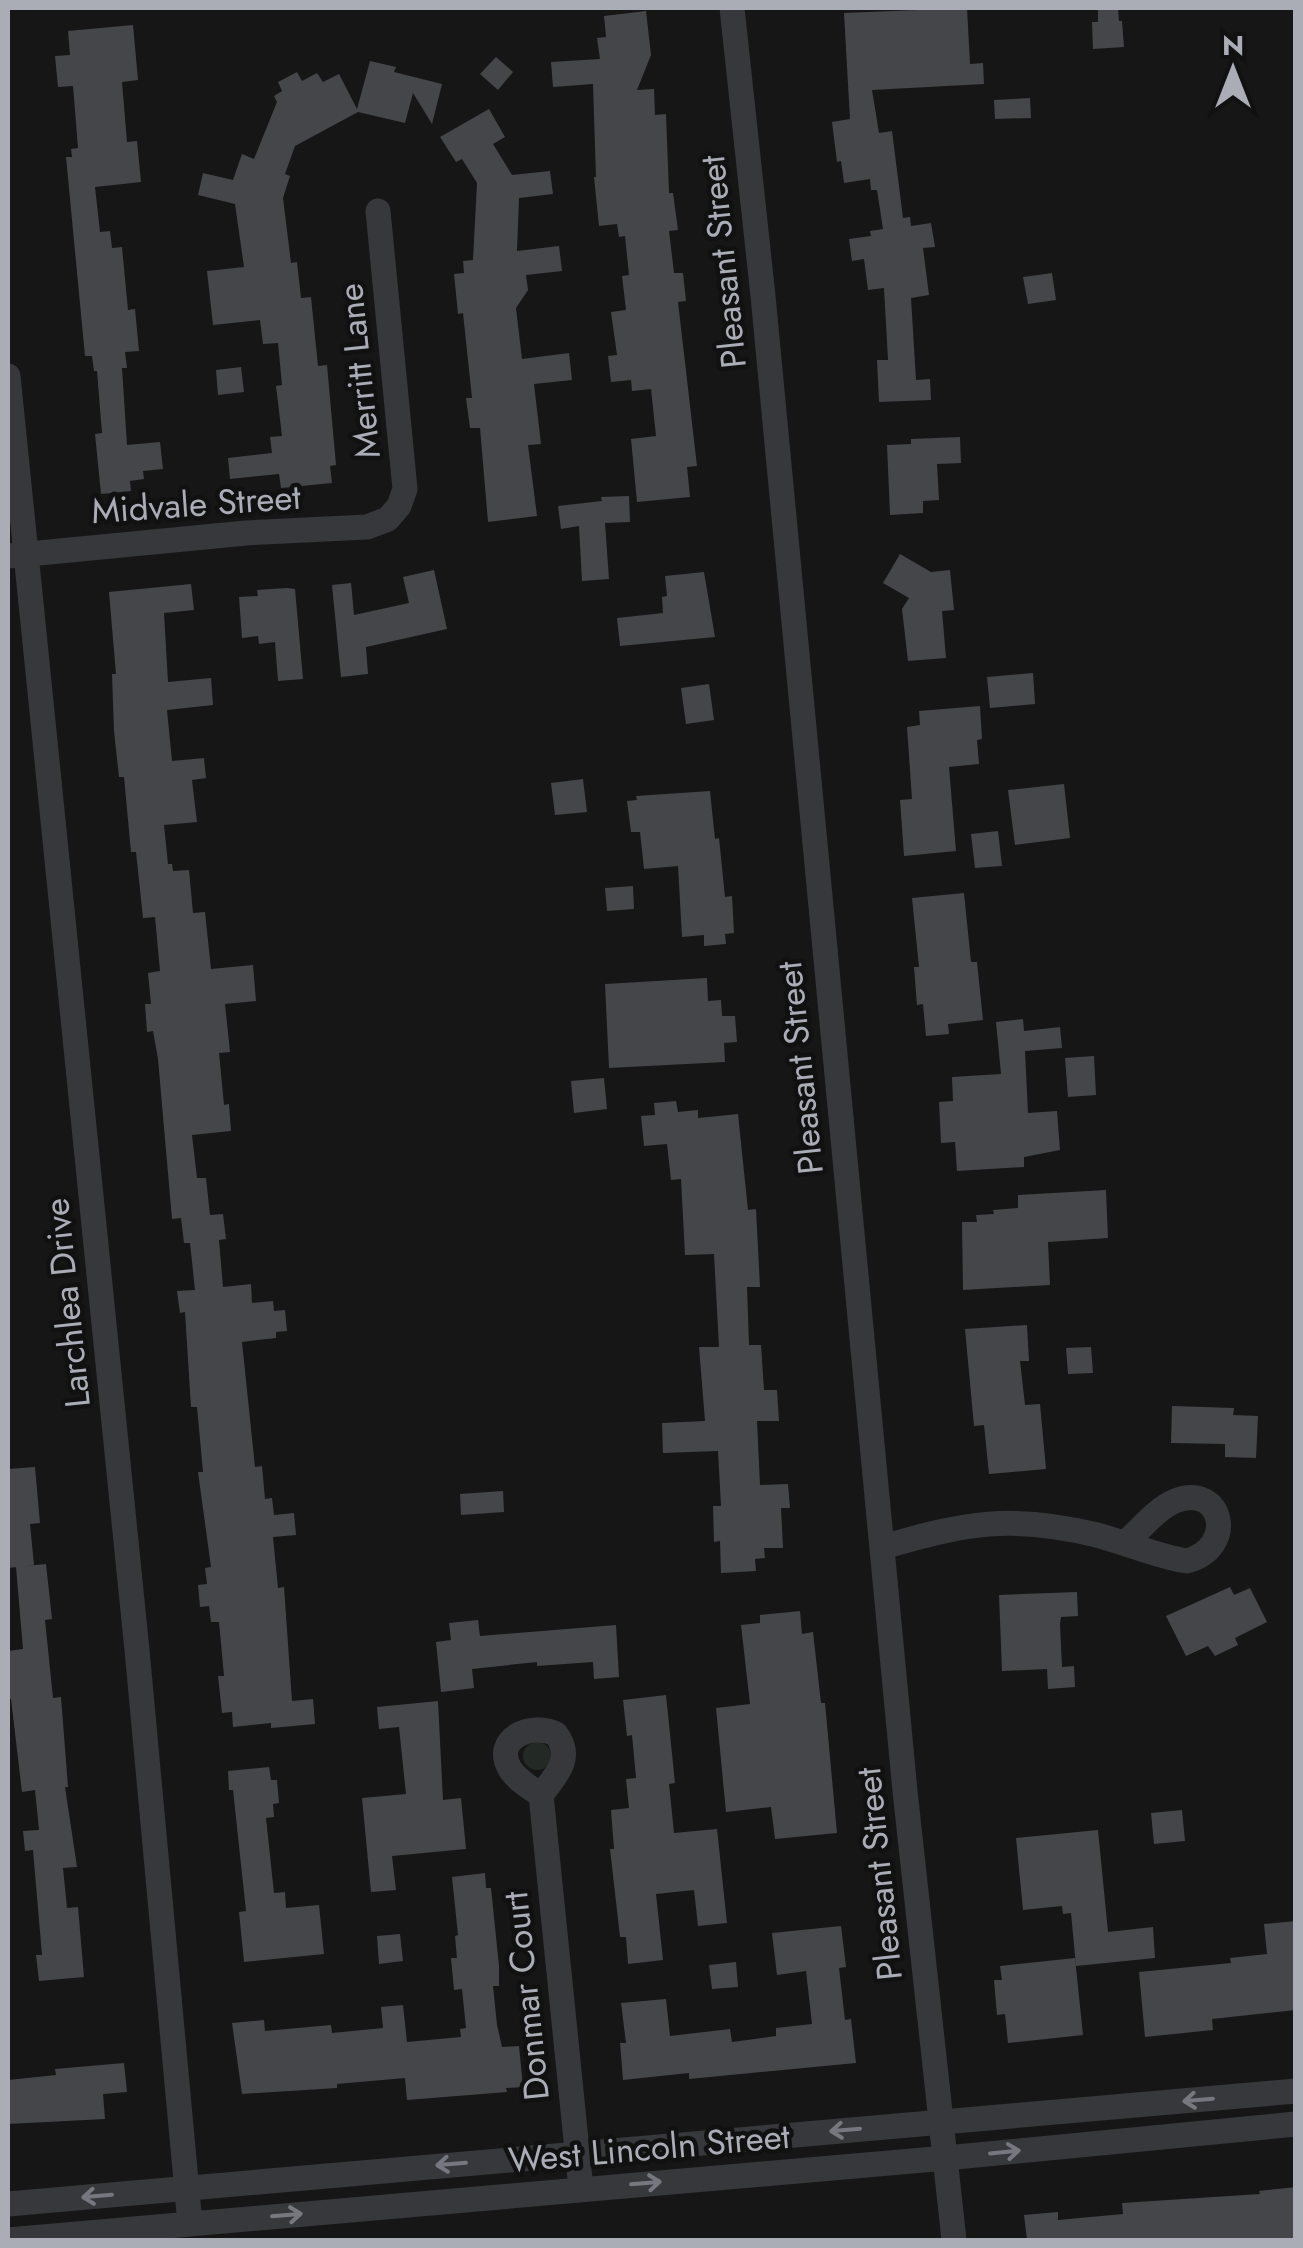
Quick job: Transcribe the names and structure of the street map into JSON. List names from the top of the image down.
{
  "streets": {
    "street": [
      "Pleasant Street",
      "Merritt Lane",
      "Midvale Street",
      "Larchlea Drive",
      "Donmar Court",
      "West Lincoln Street"
    ]
  },
  "crossings": [
    ["Pleasant Street", "West Lincoln Street"],
    ["Merritt Lane", "Midvale Street"],
    ["Midvale Street", "Larchlea Drive"],
    ["Larchlea Drive", "West Lincoln Street"],
    ["Donmar Court", "West Lincoln Street"]
  ],
  "north": "top"
}
